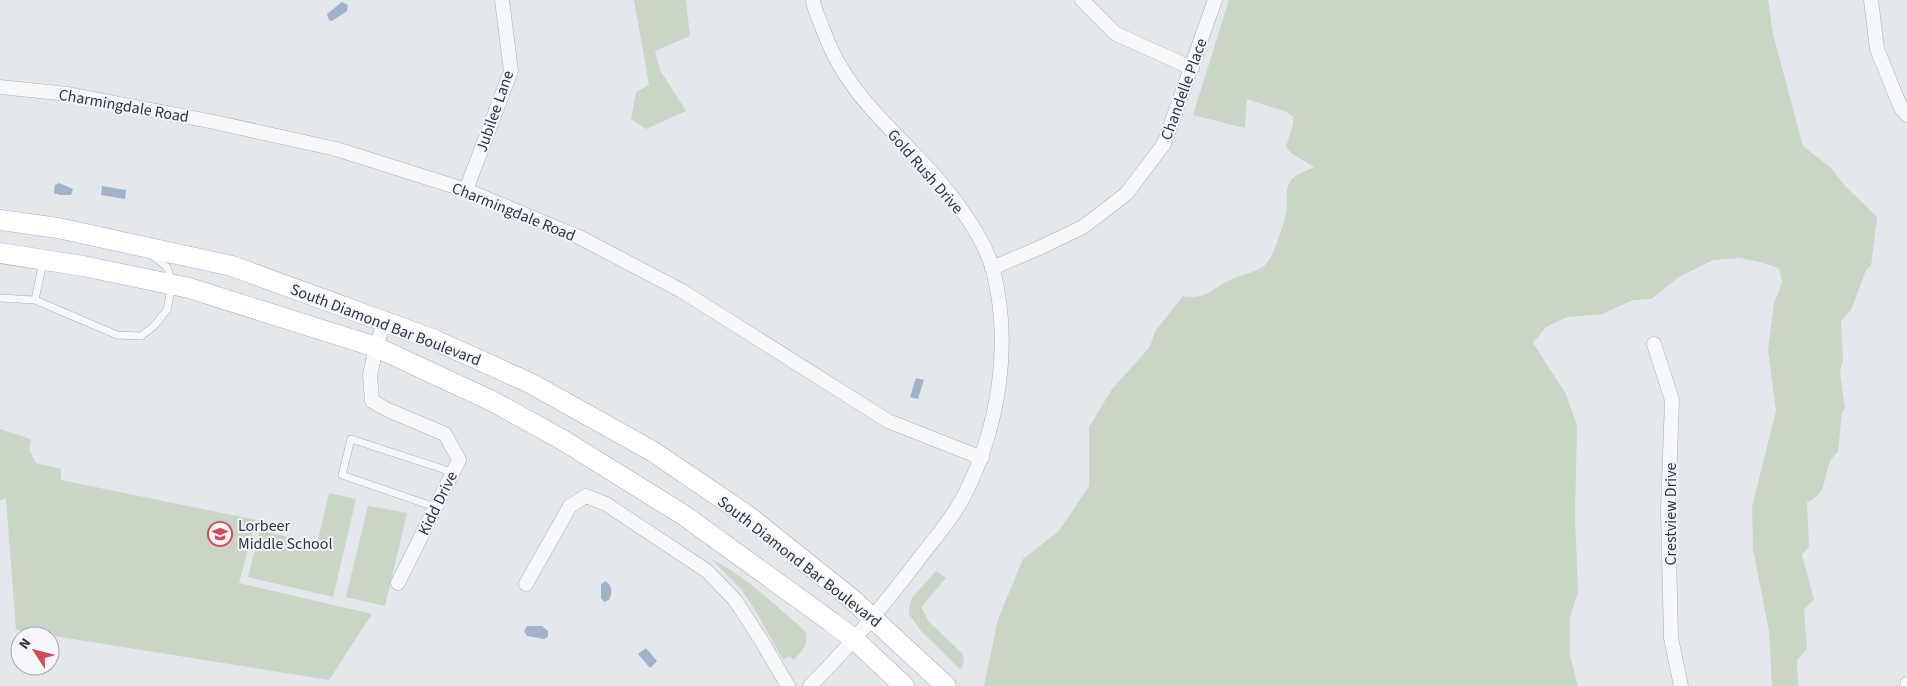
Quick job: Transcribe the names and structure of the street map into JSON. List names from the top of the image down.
{
  "streets": {
    "main road": ["South Diamond Bar Boulevard"],
    "street": [
      "Chandelle Place",
      "Charmingdale Road",
      "Jubilee Lane",
      "Gold Rush Drive",
      "Kidd Drive",
      "Crestview Drive"
    ]
  },
  "crossings": [
    ["Chandelle Place", "Gold Rush Drive"],
    ["Charmingdale Road", "Jubilee Lane"],
    ["Charmingdale Road", "Gold Rush Drive"],
    ["Gold Rush Drive", "South Diamond Bar Boulevard"],
    ["South Diamond Bar Boulevard", "Kidd Drive"]
  ],
  "places": {
    "school or university": ["Lorbeer Middle School"]
  },
  "north": "top left"
}
